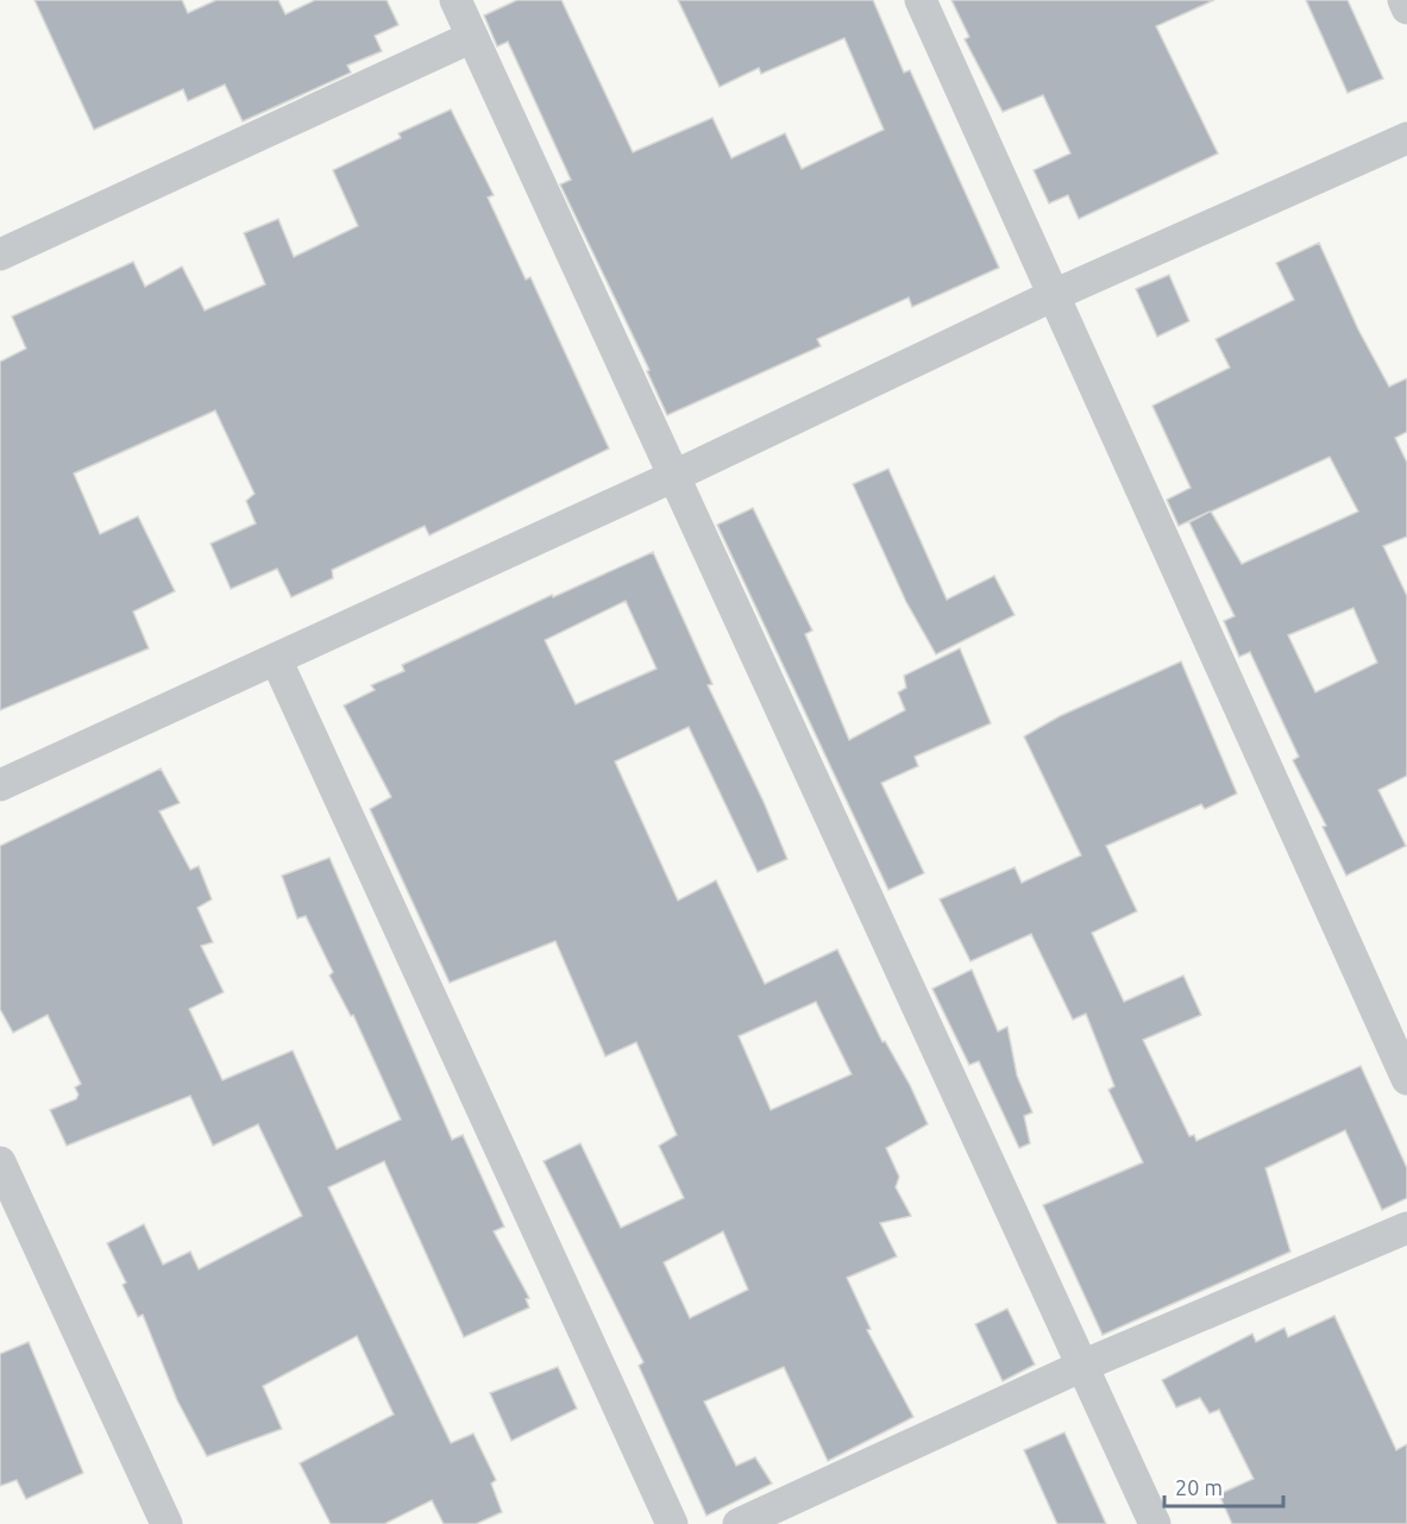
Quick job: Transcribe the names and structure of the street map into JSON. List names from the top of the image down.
{
  "scale_bar": "20 m"
}
